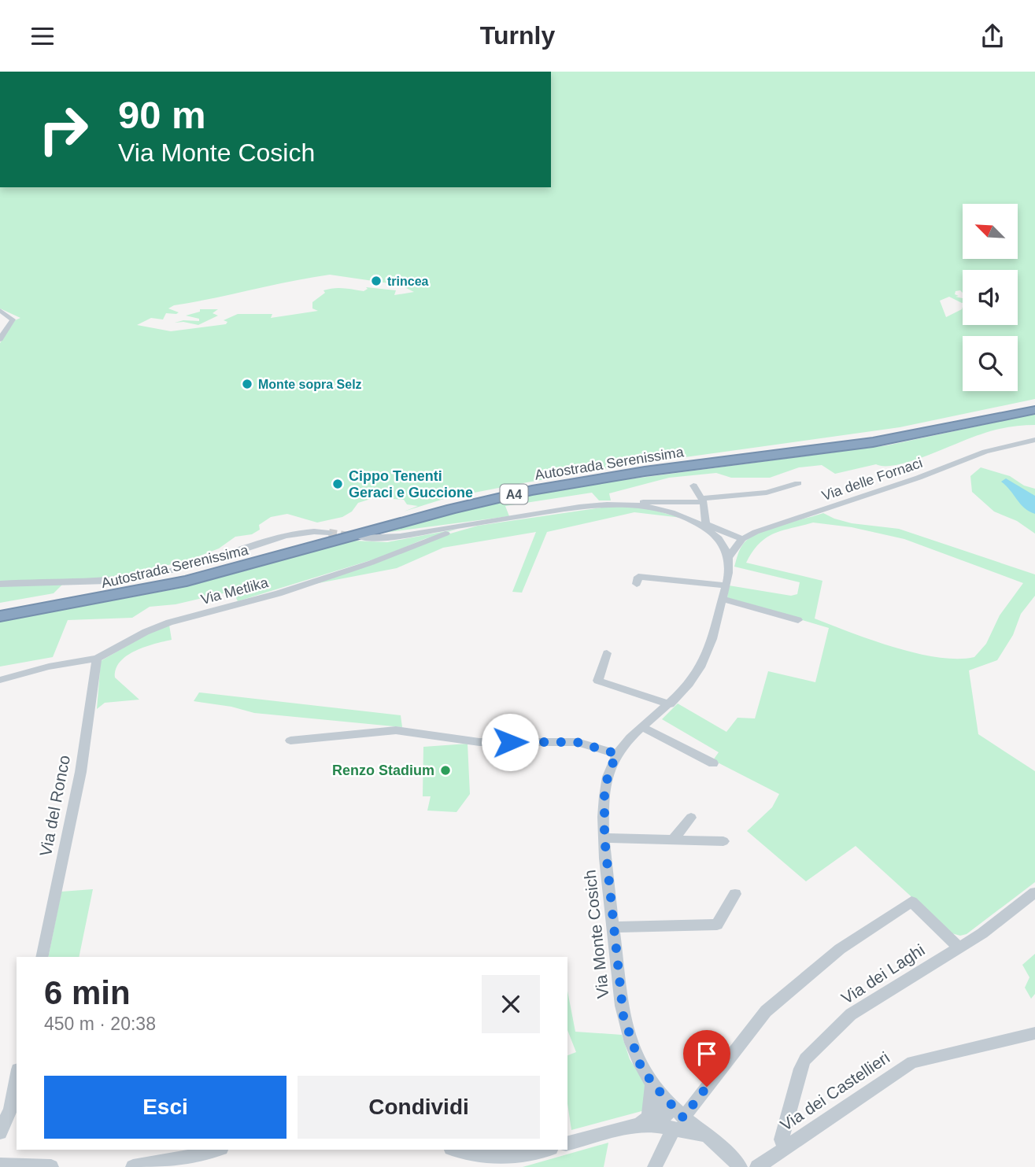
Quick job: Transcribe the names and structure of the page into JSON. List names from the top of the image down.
{
  "streets": {
    "highway": ["Autostrada Serenissima", "A4"],
    "street": [
      "Via delle Fornaci",
      "Via Metlika",
      "Via del Ronco",
      "Via Monte Cosich",
      "Via dei Laghi",
      "Via dei Castellieri"
    ]
  },
  "crossings": [
    ["Via delle Fornaci", "Via Monte Cosich"],
    ["Via Metlika", "Via del Ronco"],
    ["Via dei Laghi", "Via dei Castellieri"]
  ],
  "places": [
    "trincea",
    "Monte sopra Selz",
    "Cippo Tenenti Geraci e Guccione",
    "Renzo Stadium"
  ],
  "north": "top left",
  "page": {
    "header": "Turnly",
    "turn": ["90 m", "Via Monte Cosich"],
    "heading": ["6 min", "450 m · 20:38"],
    "buttons": ["Esci", "Condividi"]
  }
}
